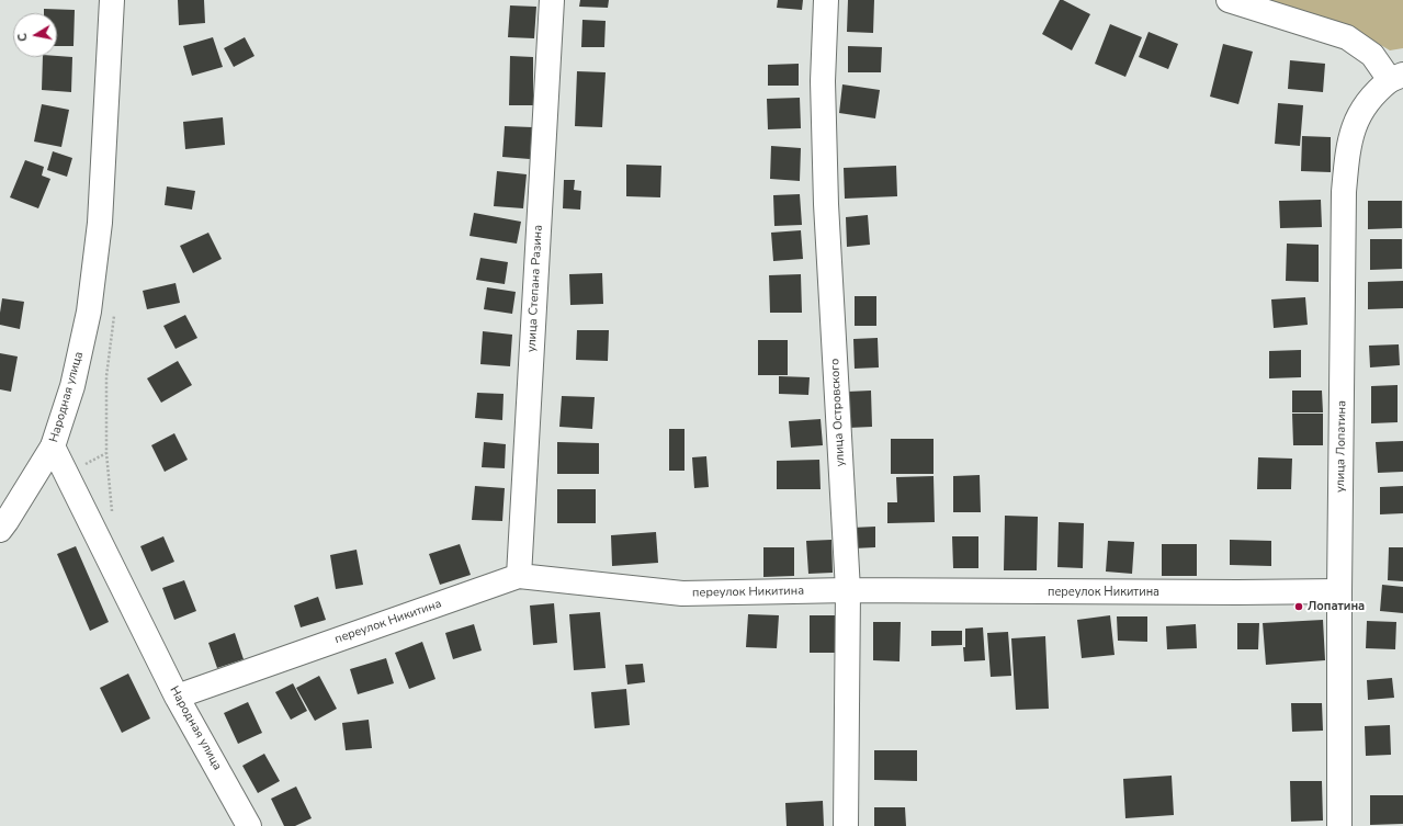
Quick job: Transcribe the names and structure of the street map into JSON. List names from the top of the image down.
{
  "streets": {
    "street": [
      "улица Степана Разина",
      "Народная улица",
      "улица Островского",
      "улица Лопатина",
      "переулок Никитина"
    ]
  },
  "crossings": [
    ["улица Степана Разина", "переулок Никитина"],
    ["Народная улица", "переулок Никитина"],
    ["улица Островского", "переулок Никитина"],
    ["улица Лопатина", "переулок Никитина"]
  ],
  "places": ["Лопатина"],
  "north": "left"
}
